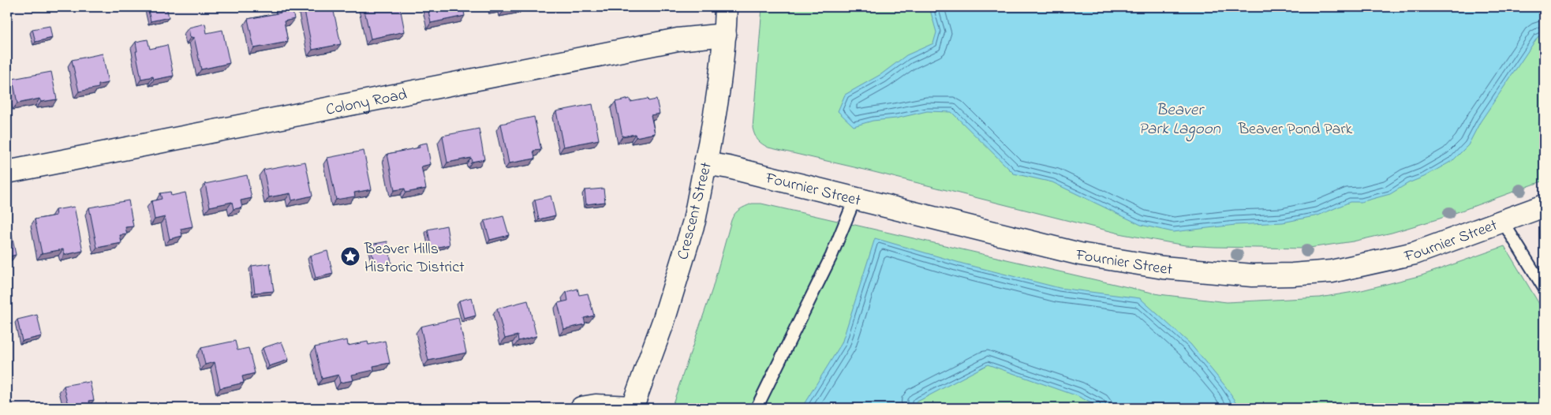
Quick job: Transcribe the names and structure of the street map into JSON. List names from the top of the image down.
{
  "streets": {
    "street": ["Colony Road", "Fournier Street", "Crescent Street"]
  },
  "crossings": [
    ["Colony Road", "Crescent Street"],
    ["Fournier Street", "Crescent Street"]
  ],
  "water": ["Beaver Park Lagoon"],
  "parks": ["Beaver Pond Park"],
  "places": {
    "place": ["Beaver Hills Historic District"]
  }
}
